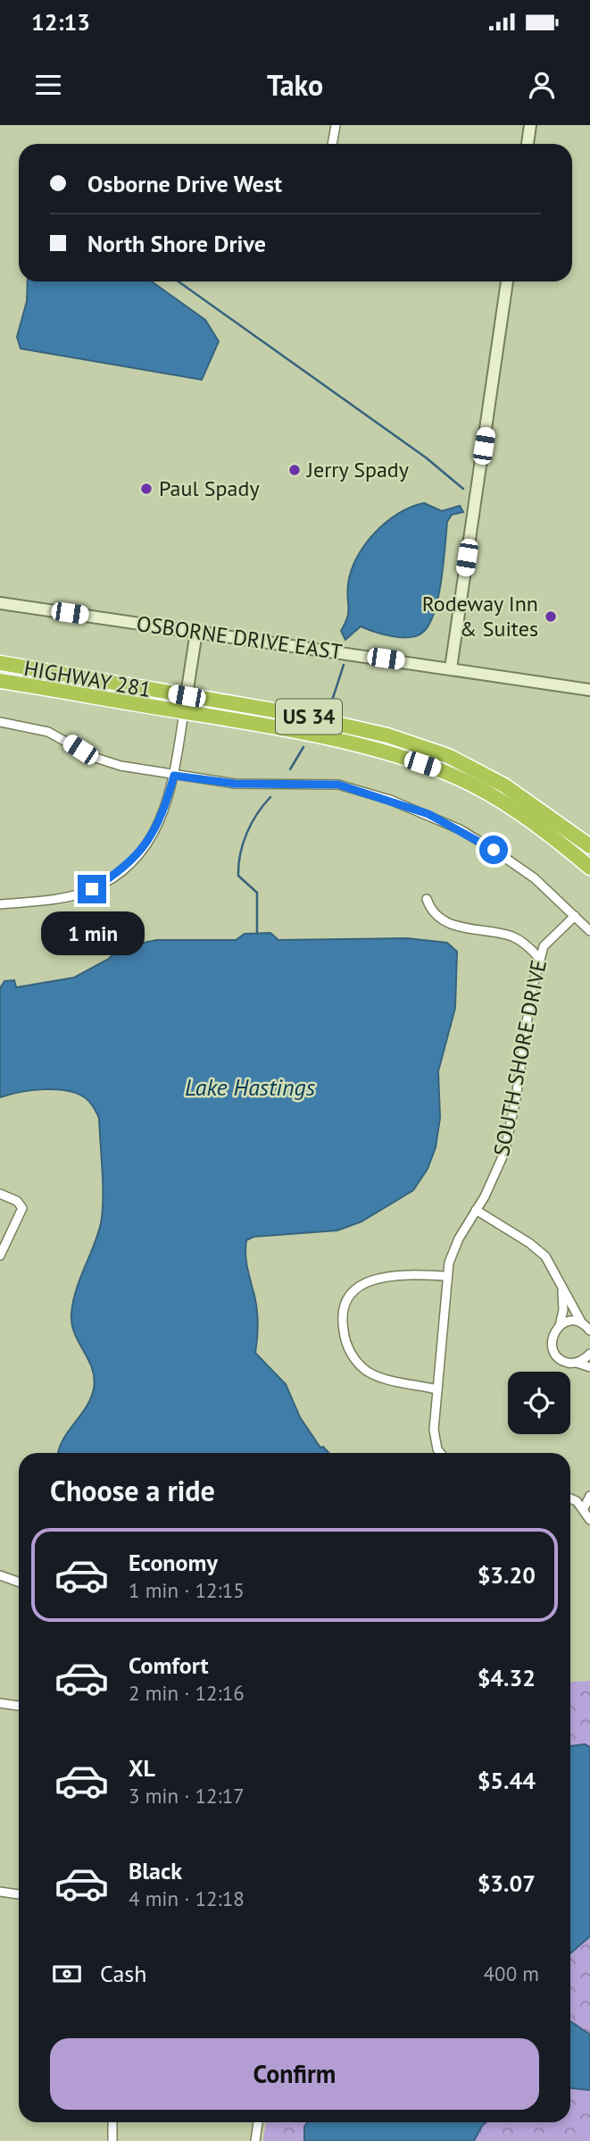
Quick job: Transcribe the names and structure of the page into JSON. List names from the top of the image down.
{
  "streets": {
    "highway": ["HIGHWAY 281", "US 34"],
    "street": ["OSBORNE DRIVE EAST", "SOUTH SHORE DRIVE"]
  },
  "water": ["Lake Hastings"],
  "places": ["Jerry Spady", "Paul Spady", "Rodeway Inn & Suites"],
  "page": {
    "status": "12:13",
    "header": "Tako",
    "banner": ["Osborne Drive West", "North Shore Drive"],
    "bubble": "1 min",
    "heading": "Choose a ride",
    "list": [
      {
        "name": "Economy",
        "note": "1 min · 12:15",
        "value": "$3.20"
      },
      {
        "name": "Comfort",
        "note": "2 min · 12:16",
        "value": "$4.32"
      },
      {
        "name": "XL",
        "note": "3 min · 12:17",
        "value": "$5.44"
      },
      {
        "name": "Black",
        "note": "4 min · 12:18",
        "value": "$3.07"
      }
    ],
    "pay": ["Cash", "400 m"],
    "buttons": "Confirm"
  }
}
